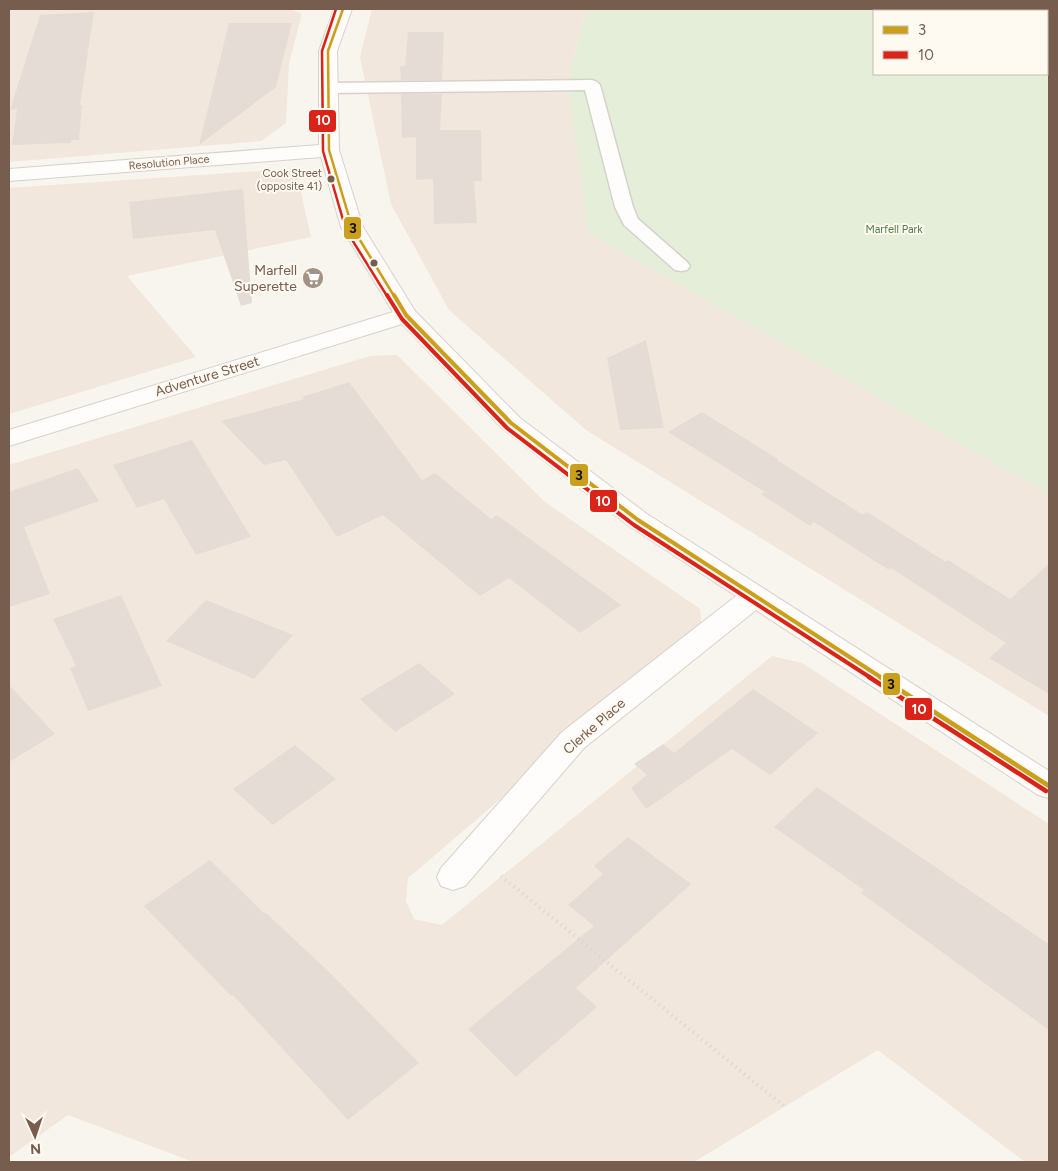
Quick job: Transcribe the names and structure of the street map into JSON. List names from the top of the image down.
{
  "streets": {
    "street": ["Resolution Place", "Adventure Street", "Clerke Place"]
  },
  "parks": ["Marfell Park"],
  "places": {
    "other": ["Cook Street (opposite 41)"],
    "supermarket": ["Marfell Superette"]
  },
  "lines": ["transit line 3", "transit line 10"],
  "legend": ["3", "10"],
  "north": "bottom"
}
